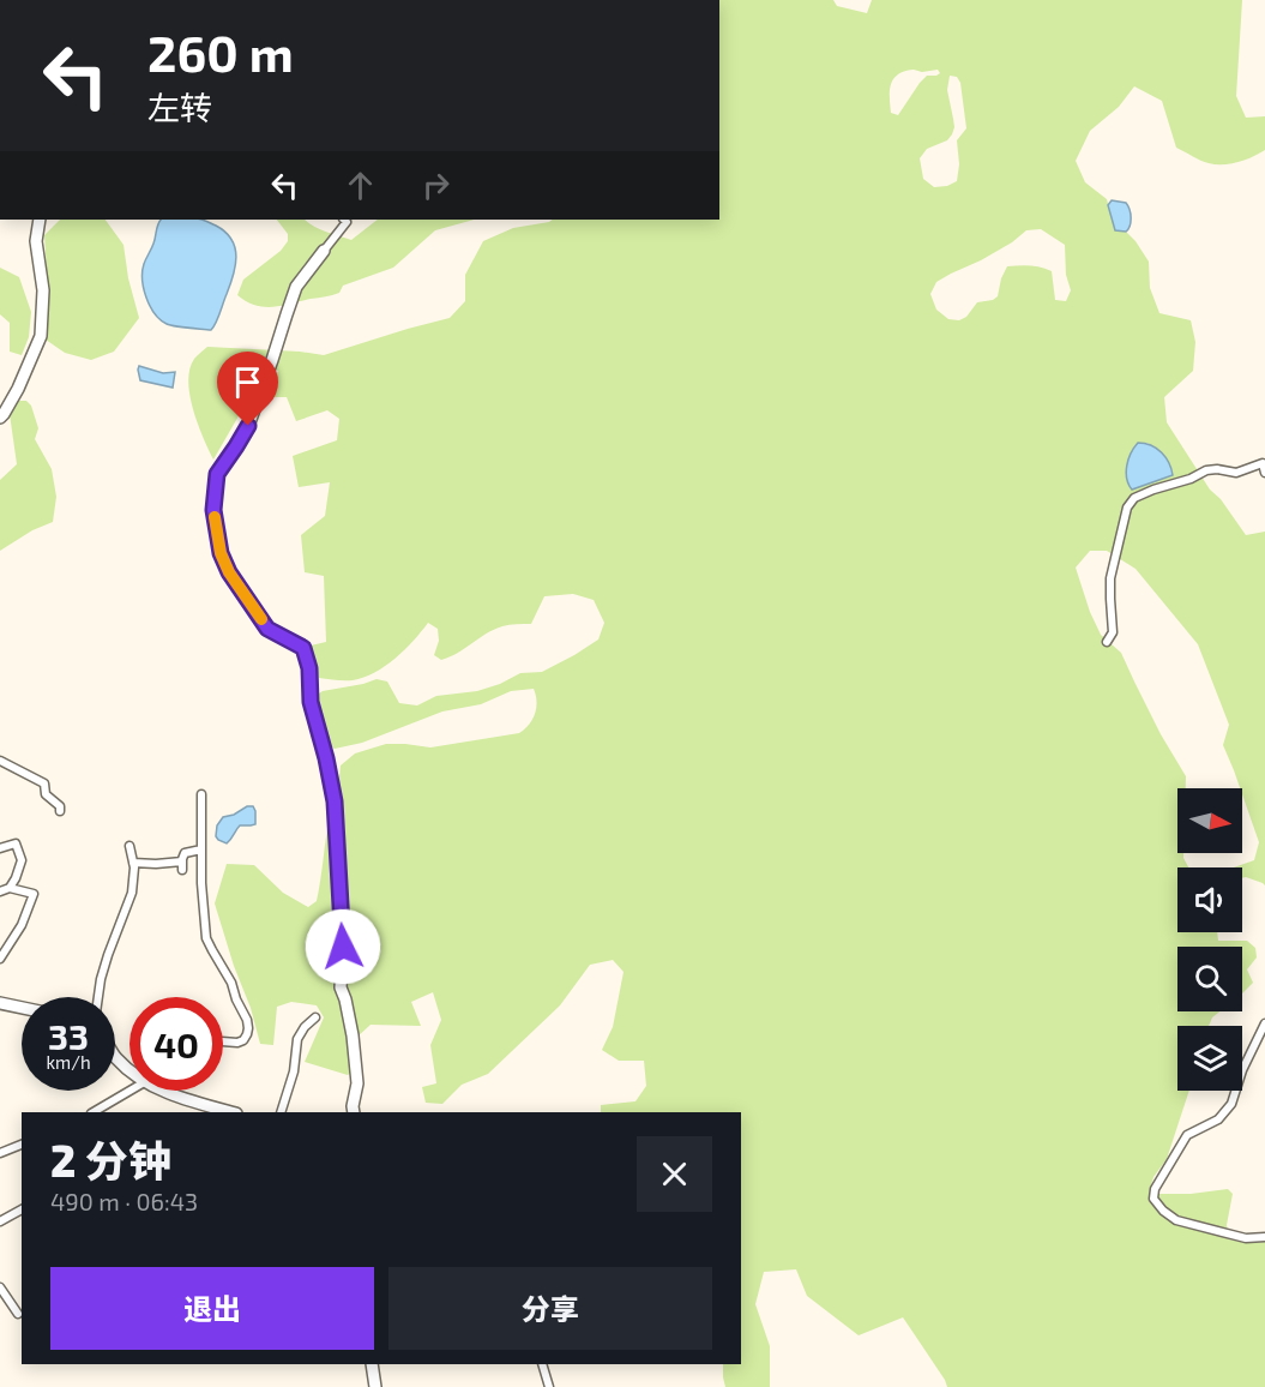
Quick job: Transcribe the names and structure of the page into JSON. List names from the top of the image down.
{
  "north": "right",
  "page": {
    "turn": ["260 m", "左转"],
    "speed": "33 km/h",
    "limit": "40",
    "heading": ["2 分钟", "490 m · 06:43"],
    "buttons": ["退出", "分享"]
  }
}
